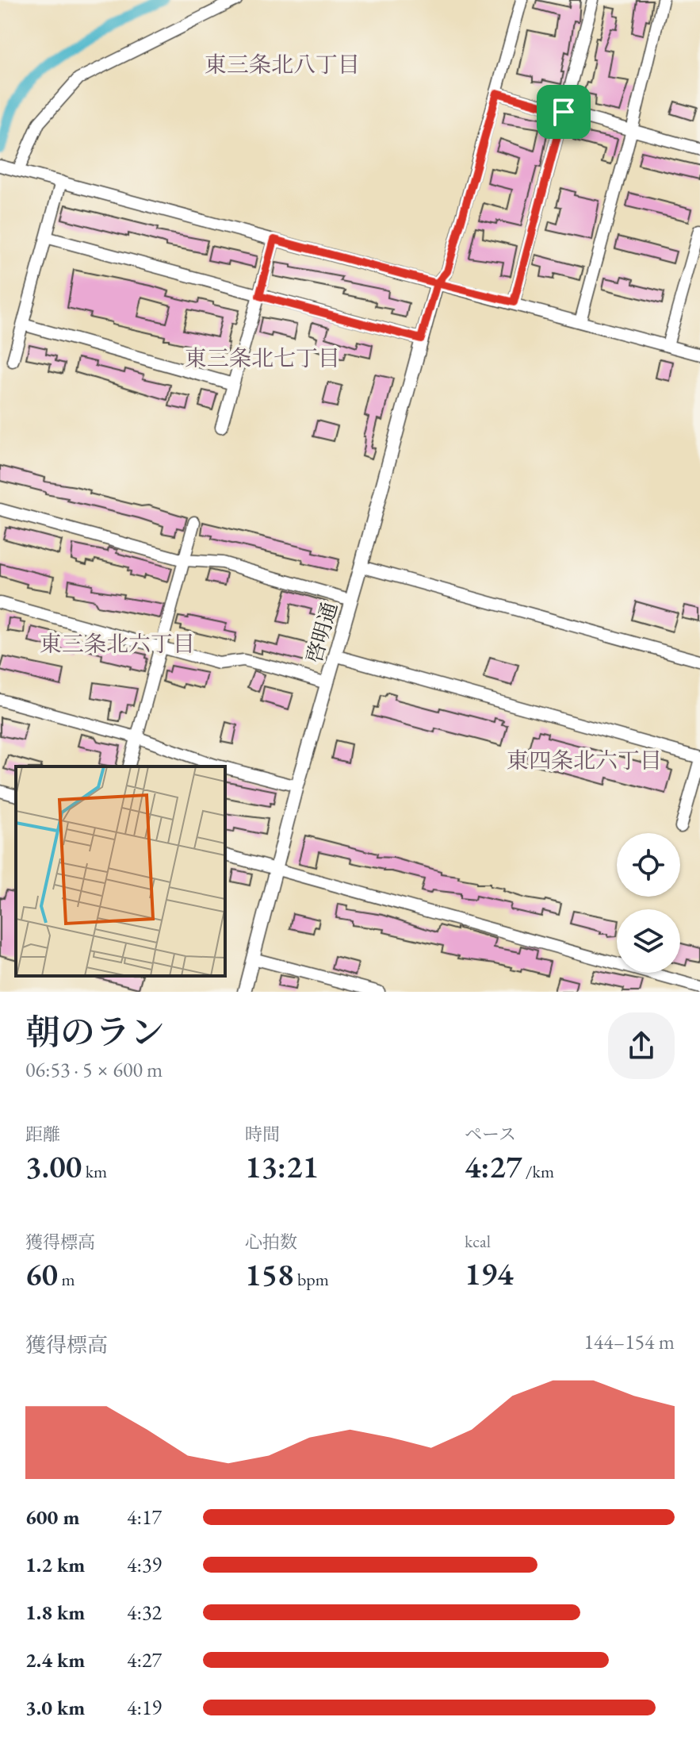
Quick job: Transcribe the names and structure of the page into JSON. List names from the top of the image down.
{
  "streets": {
    "street": ["啓明通"]
  },
  "districts": [
    "東三条北八丁目",
    "東三条北七丁目",
    "東三条北六丁目",
    "東四条北六丁目"
  ],
  "page": {
    "heading": ["朝のラン", "06:53 · 5 × 600 m"],
    "stats": [
      ["距離", "3.00 km"],
      ["時間", "13:21"],
      ["ペース", "4:27 /km"],
      ["獲得標高", "60 m"],
      ["心拍数", "158 bpm"],
      ["kcal", "194"]
    ],
    "chart": ["獲得標高", "144–154 m"],
    "list": [
      {
        "name": "600 m",
        "note": "4:17"
      },
      {
        "name": "1.2 km",
        "note": "4:39"
      },
      {
        "name": "1.8 km",
        "note": "4:32"
      },
      {
        "name": "2.4 km",
        "note": "4:27"
      },
      {
        "name": "3.0 km",
        "note": "4:19"
      }
    ]
  }
}
